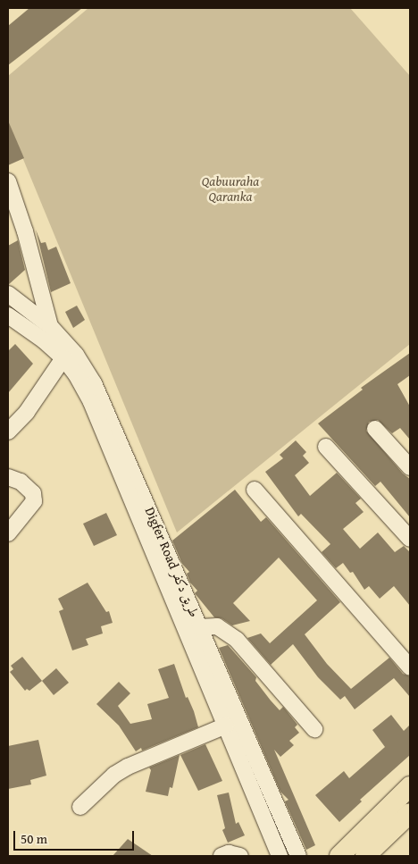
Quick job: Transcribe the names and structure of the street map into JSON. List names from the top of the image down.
{
  "streets": {
    "street": ["Digfer Road طريق دكفر"]
  },
  "parks": ["Qabuuraha Qaranka"],
  "scale_bar": "50 m"
}
